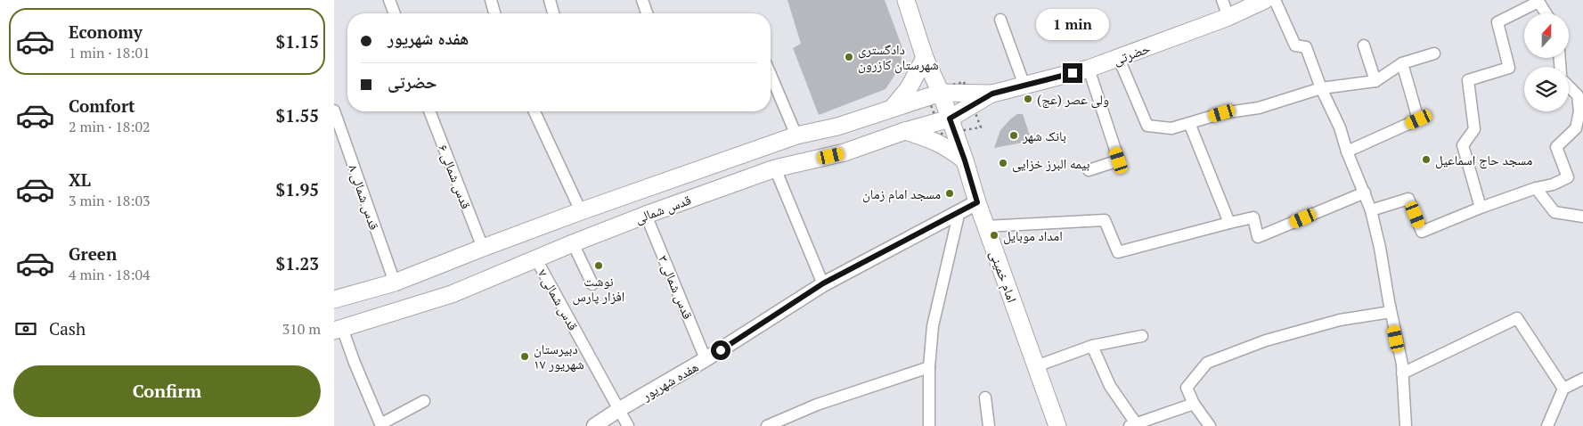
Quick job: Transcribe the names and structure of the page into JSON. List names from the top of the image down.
{
  "streets": {
    "main road": ["حضرتی", "قدس شمالی", "امام خمینی"],
    "street": [
      "قدس شمالی ۶",
      "قدس شمالی ۸",
      "۳ قدس شمالی",
      "۷ قدس شمالی",
      "هفده شهریور"
    ]
  },
  "crossings": [
    ["حضرتی", "قدس شمالی"],
    ["قدس شمالی ۶", "قدس شمالی"],
    ["قدس شمالی ۸", "قدس شمالی"],
    ["قدس شمالی", "امام خمینی"],
    ["قدس شمالی", "۳ قدس شمالی"],
    ["قدس شمالی", "۷ قدس شمالی"],
    ["امام خمینی", "هفده شهریور"],
    ["۳ قدس شمالی", "هفده شهریور"],
    ["۷ قدس شمالی", "هفده شهریور"]
  ],
  "places": [
    "دادگستری شهرستان کازرون",
    "ولی عصر (عج)",
    "بانک شهر",
    "مسجد حاج اسماعیل",
    "بیمه البرز خزایی",
    "مسجد امام زمان",
    "امداد موبایل",
    "نوشت افزار پارس",
    "دبیرستان ۱۷ شهریور"
  ],
  "north": "top",
  "page": {
    "list": [
      {
        "name": "Economy",
        "note": "1 min · 18:01",
        "value": "$1.15"
      },
      {
        "name": "Comfort",
        "note": "2 min · 18:02",
        "value": "$1.55"
      },
      {
        "name": "XL",
        "note": "3 min · 18:03",
        "value": "$1.95"
      },
      {
        "name": "Green",
        "note": "4 min · 18:04",
        "value": "$1.23"
      }
    ],
    "bubble": "1 min",
    "banner": ["هفده شهریور", "حضرتی"],
    "pay": ["Cash", "310 m"],
    "buttons": "Confirm"
  }
}
